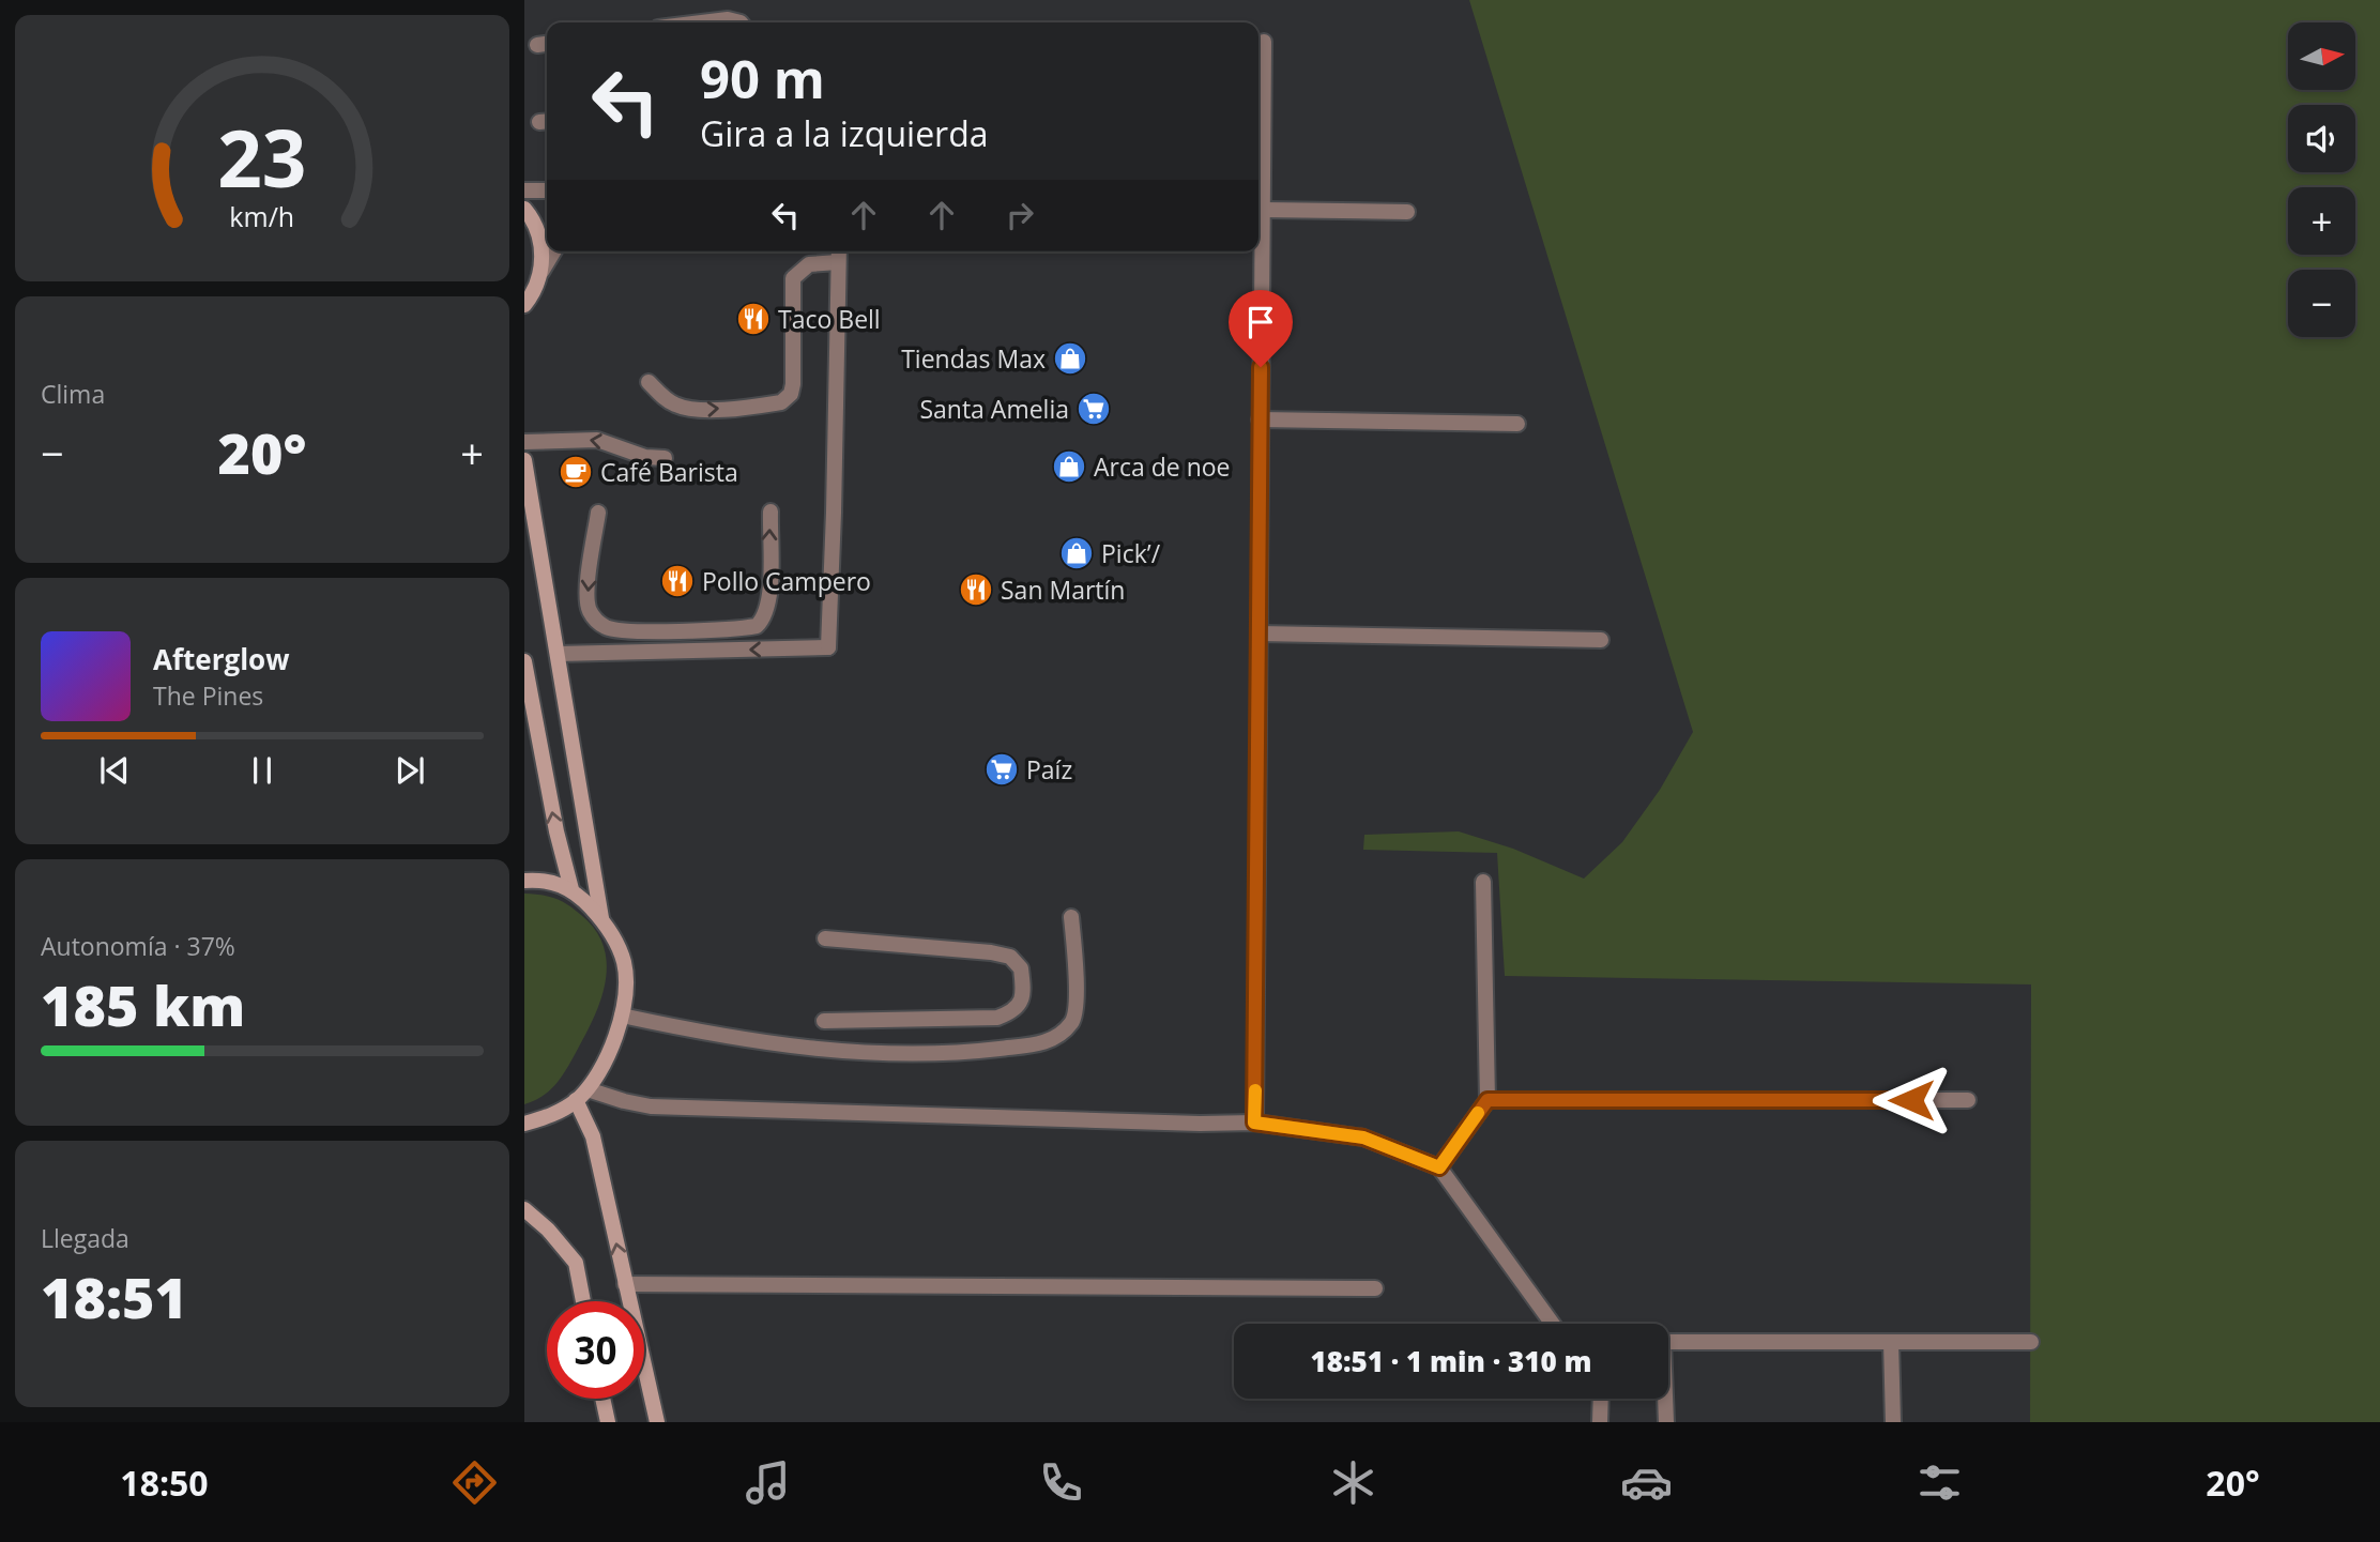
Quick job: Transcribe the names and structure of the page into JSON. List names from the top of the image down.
{
  "places": {
    "restaurant": ["Taco Bell", "Pollo Campero", "San Martín"],
    "shop": ["Tiendas Max", "Arca de noe", "Pick’/"],
    "supermarket": ["Santa Amelia", "Paíz"],
    "cafe": ["Café Barista"]
  },
  "north": "right",
  "page": {
    "map_buttons": ["+", "−"],
    "turn": ["90 m", "Gira a la izquierda"],
    "tile": [
      "Clima",
      ["Autonomía · 37%", "185 km"],
      ["Llegada", "18:51"]
    ],
    "heat": ["−", "20°", "+"],
    "song": ["Afterglow", "The Pines"],
    "limit": "30",
    "trip": "18:51 · 1 min · 310 m",
    "tabs": ["18:50", "20°"],
    "gauge": ["23", "km/h"]
  }
}
